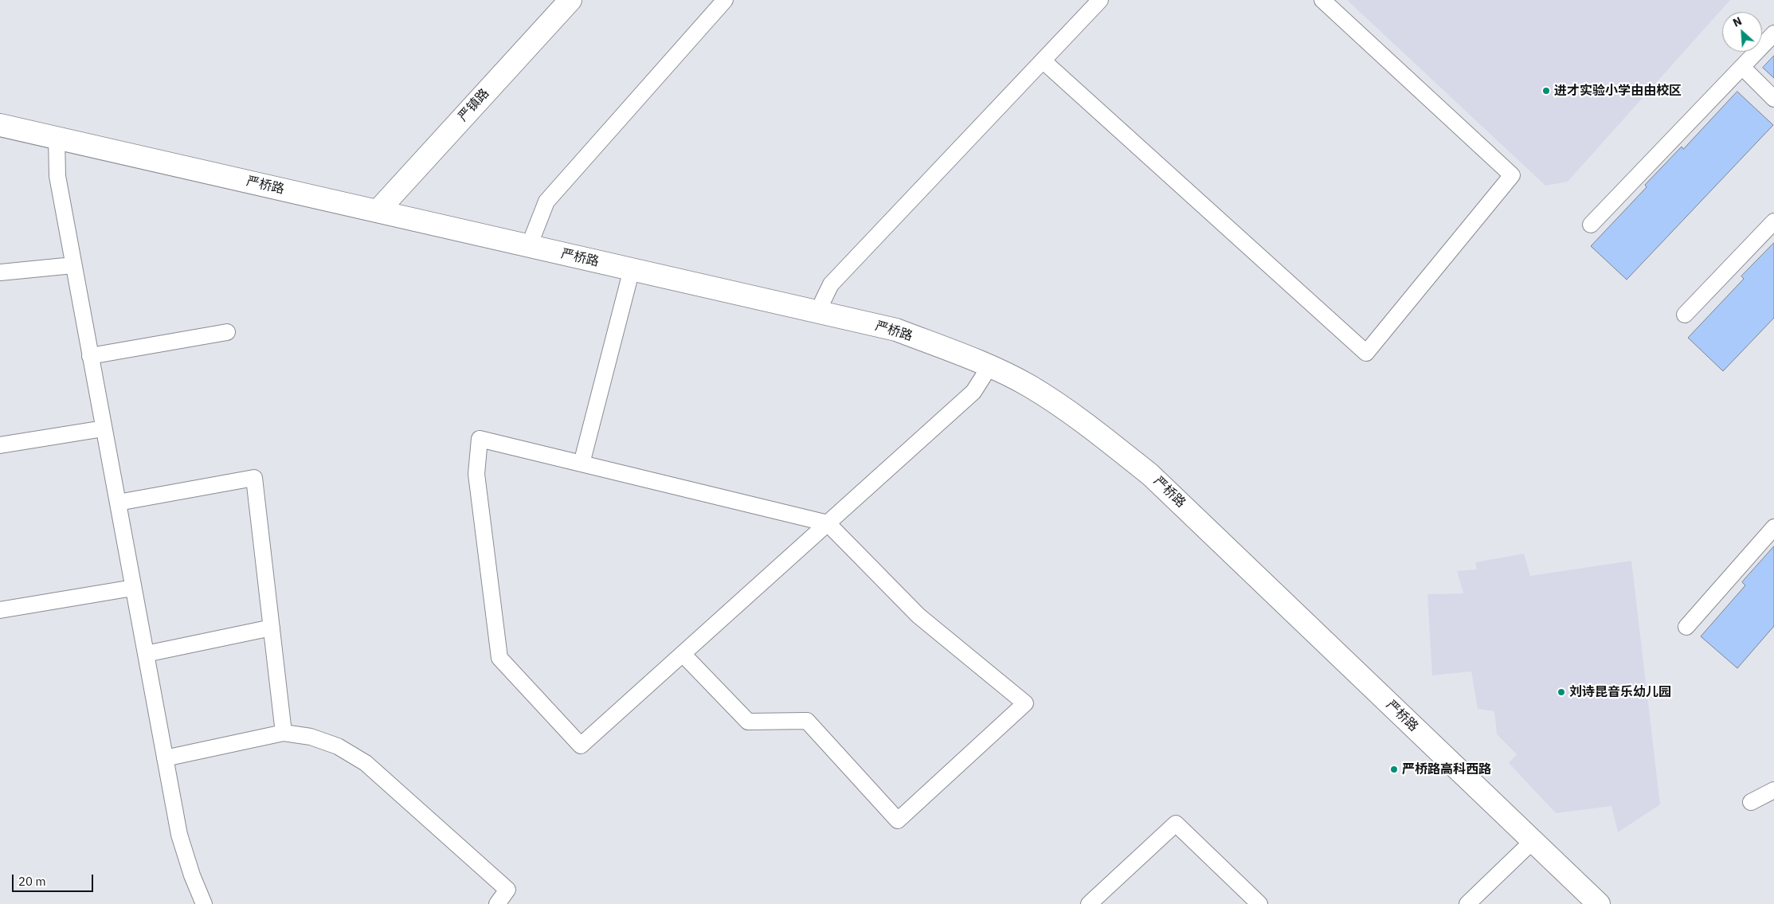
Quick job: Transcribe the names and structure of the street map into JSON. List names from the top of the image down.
{
  "streets": {
    "street": ["严镇路", "严桥路"]
  },
  "crossings": [
    ["严镇路", "严桥路"]
  ],
  "places": ["进才实验小学由由校区", "刘诗昆音乐幼儿园", "严桥路高科西路"],
  "scale_bar": "20 m",
  "north": "top left"
}
